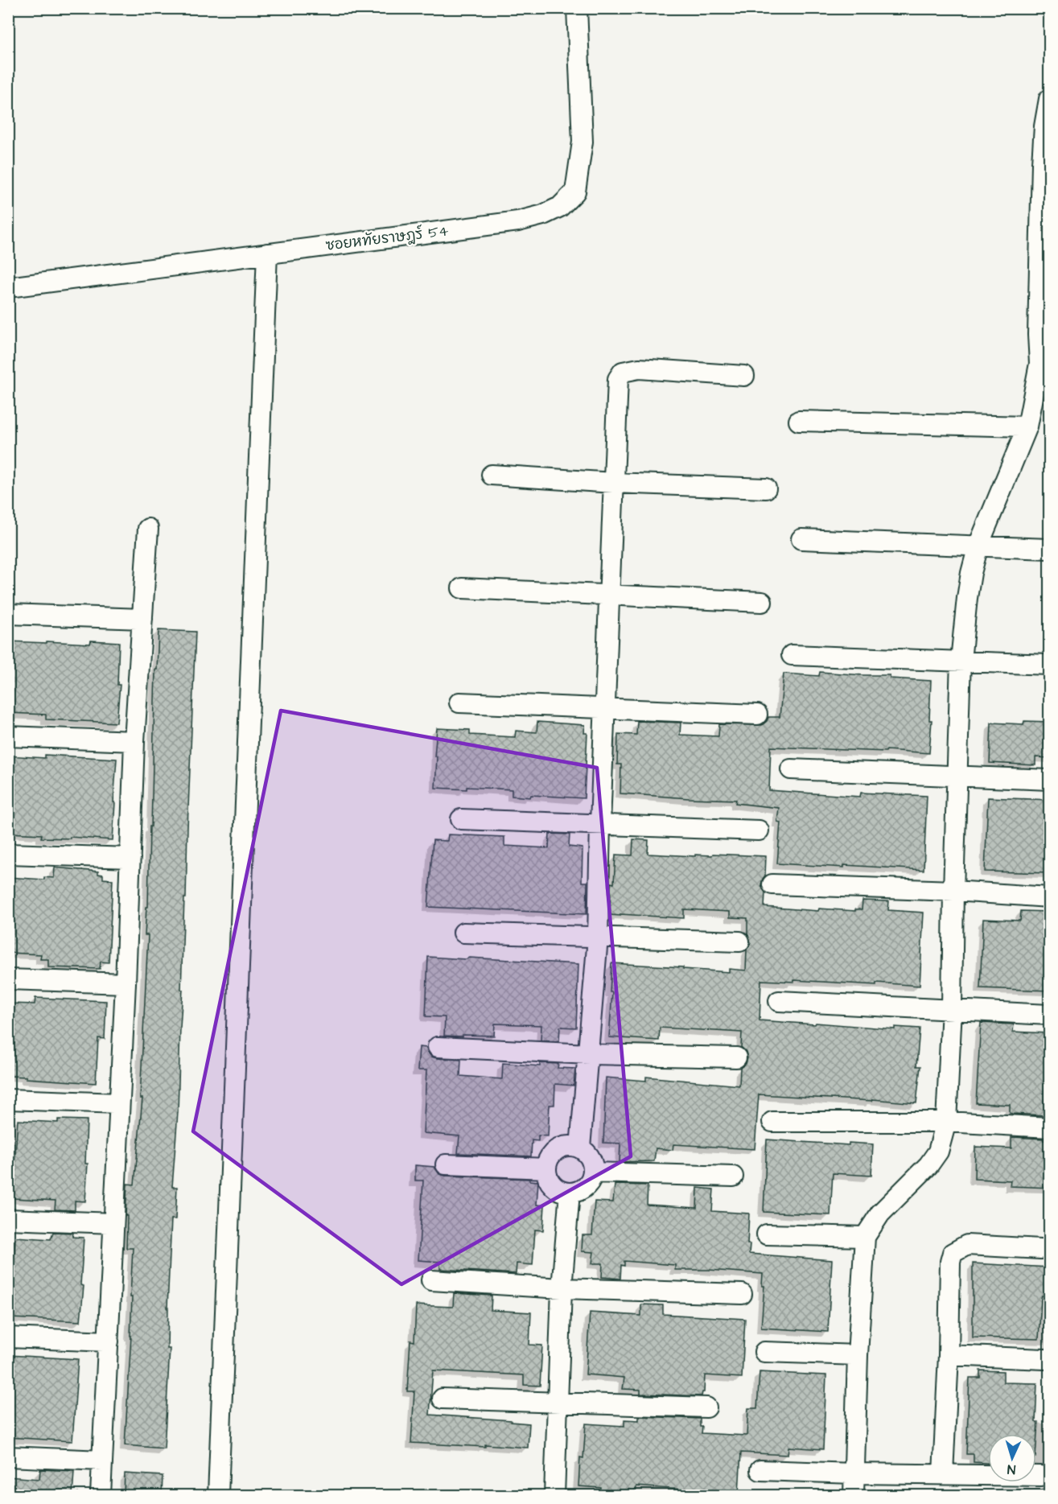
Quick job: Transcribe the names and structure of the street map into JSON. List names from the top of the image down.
{
  "streets": {
    "street": ["ซอยหทัยราษฎร์ 54"]
  },
  "north": "bottom"
}
